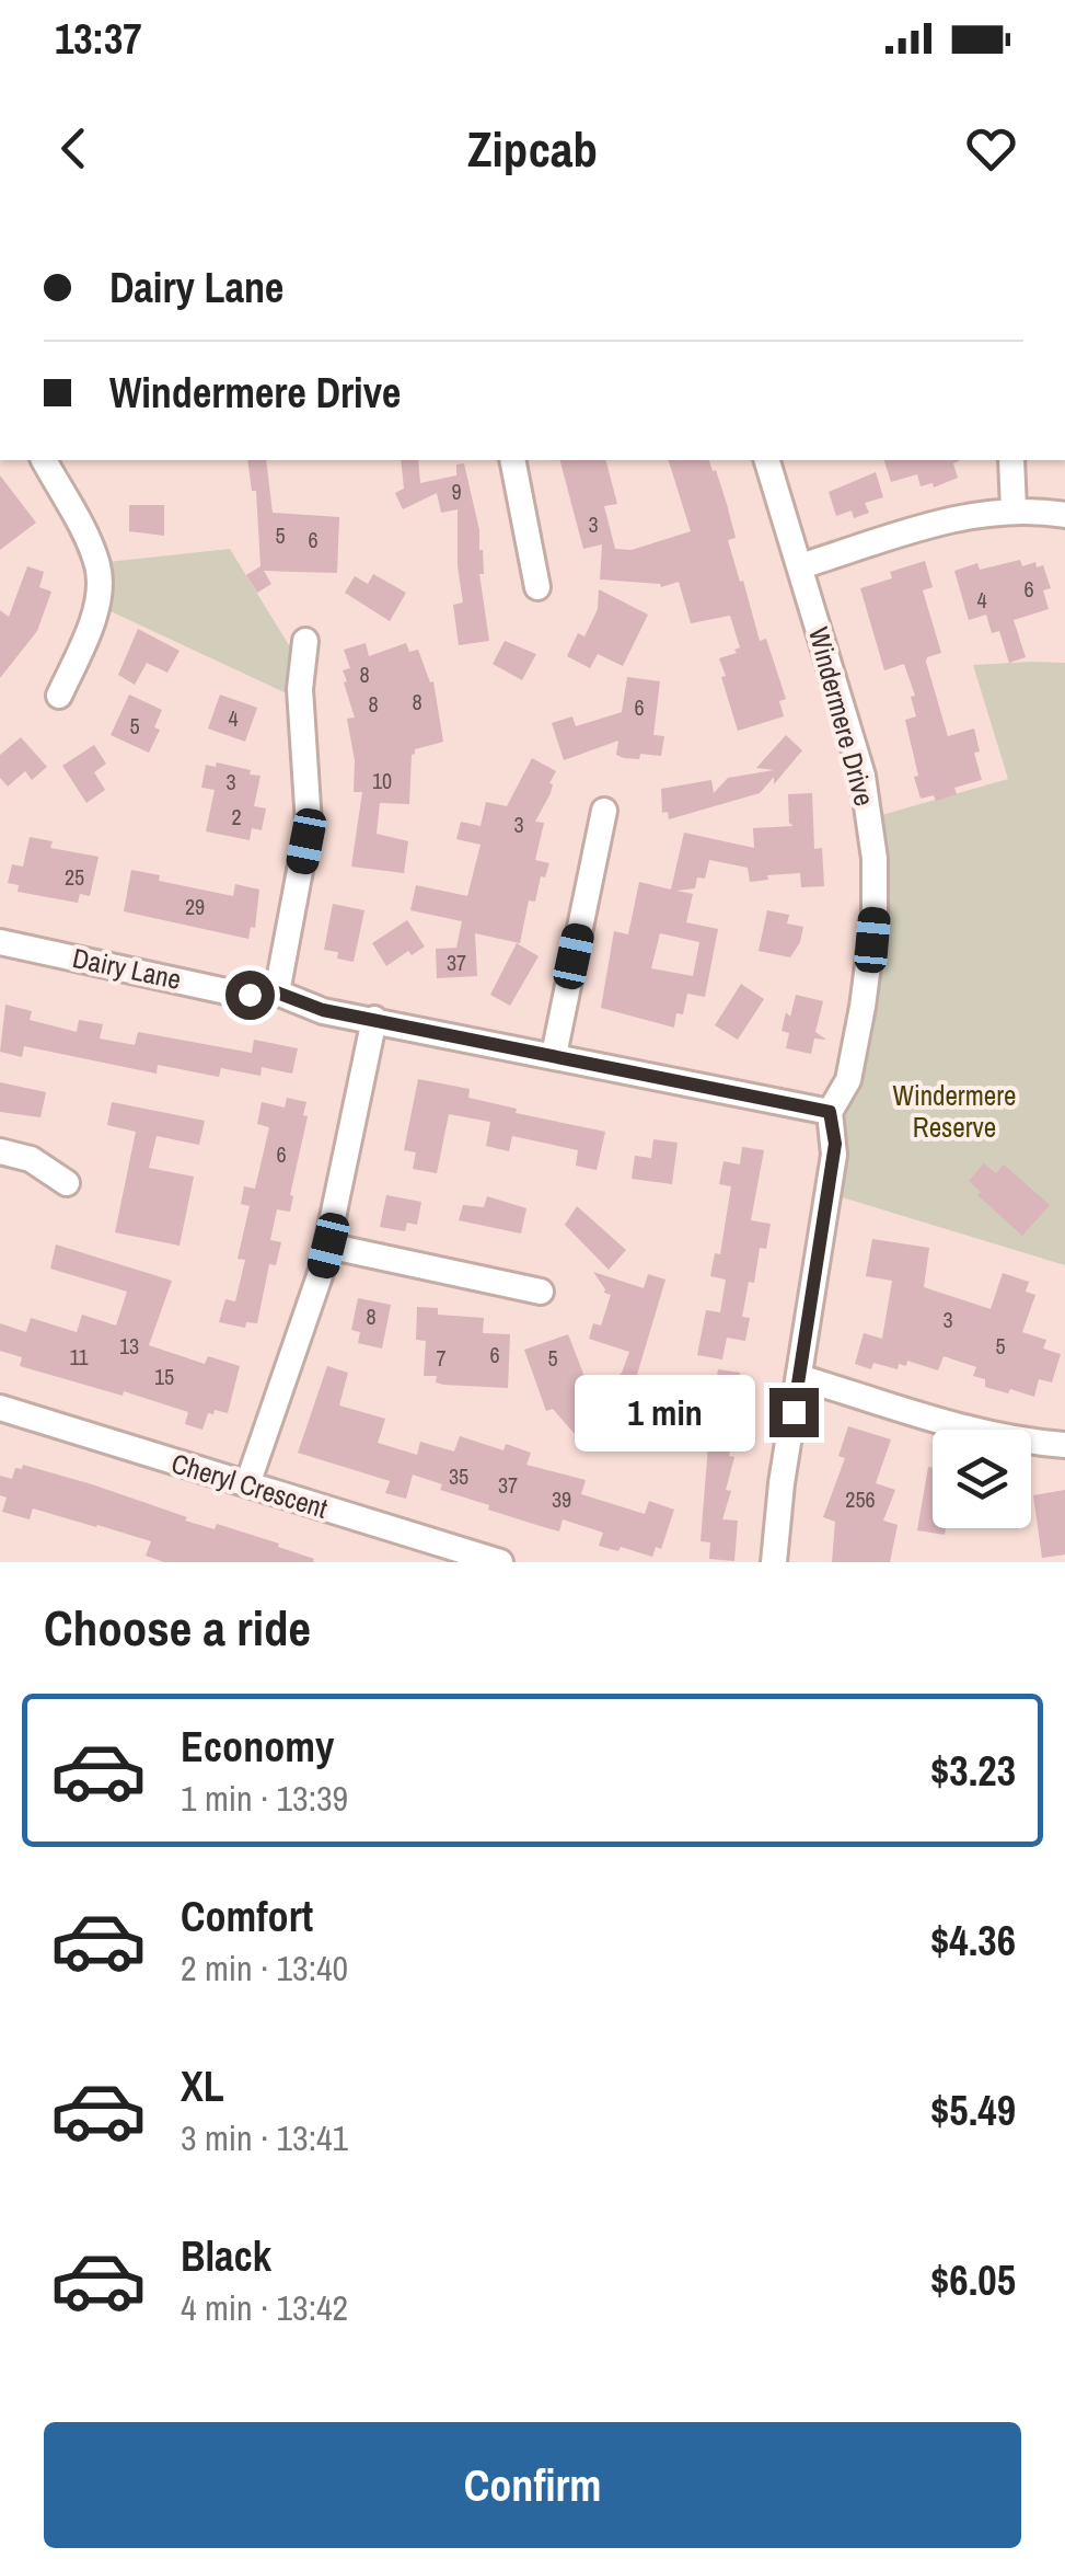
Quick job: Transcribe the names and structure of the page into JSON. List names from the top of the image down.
{
  "streets": {
    "street": ["Windermere Drive", "Dairy Lane", "Cheryl Crescent"]
  },
  "crossings": [
    ["Windermere Drive", "Dairy Lane"]
  ],
  "parks": ["Windermere Reserve"],
  "house_numbers": [
    "9",
    "3",
    "5",
    "6",
    "6",
    "4",
    "8",
    "8",
    "8",
    "6",
    "4",
    "5",
    "10",
    "3",
    "2",
    "3",
    "25",
    "29",
    "37",
    "6",
    "8",
    "3",
    "13",
    "5",
    "6",
    "11",
    "7",
    "5",
    "15",
    "35",
    "37",
    "39",
    "256"
  ],
  "page": {
    "status": "13:37",
    "header": "Zipcab",
    "banner": ["Dairy Lane", "Windermere Drive"],
    "bubble": "1 min",
    "heading": "Choose a ride",
    "list": [
      {
        "name": "Economy",
        "note": "1 min · 13:39",
        "value": "$3.23"
      },
      {
        "name": "Comfort",
        "note": "2 min · 13:40",
        "value": "$4.36"
      },
      {
        "name": "XL",
        "note": "3 min · 13:41",
        "value": "$5.49"
      },
      {
        "name": "Black",
        "note": "4 min · 13:42",
        "value": "$6.05"
      }
    ],
    "buttons": "Confirm"
  }
}
